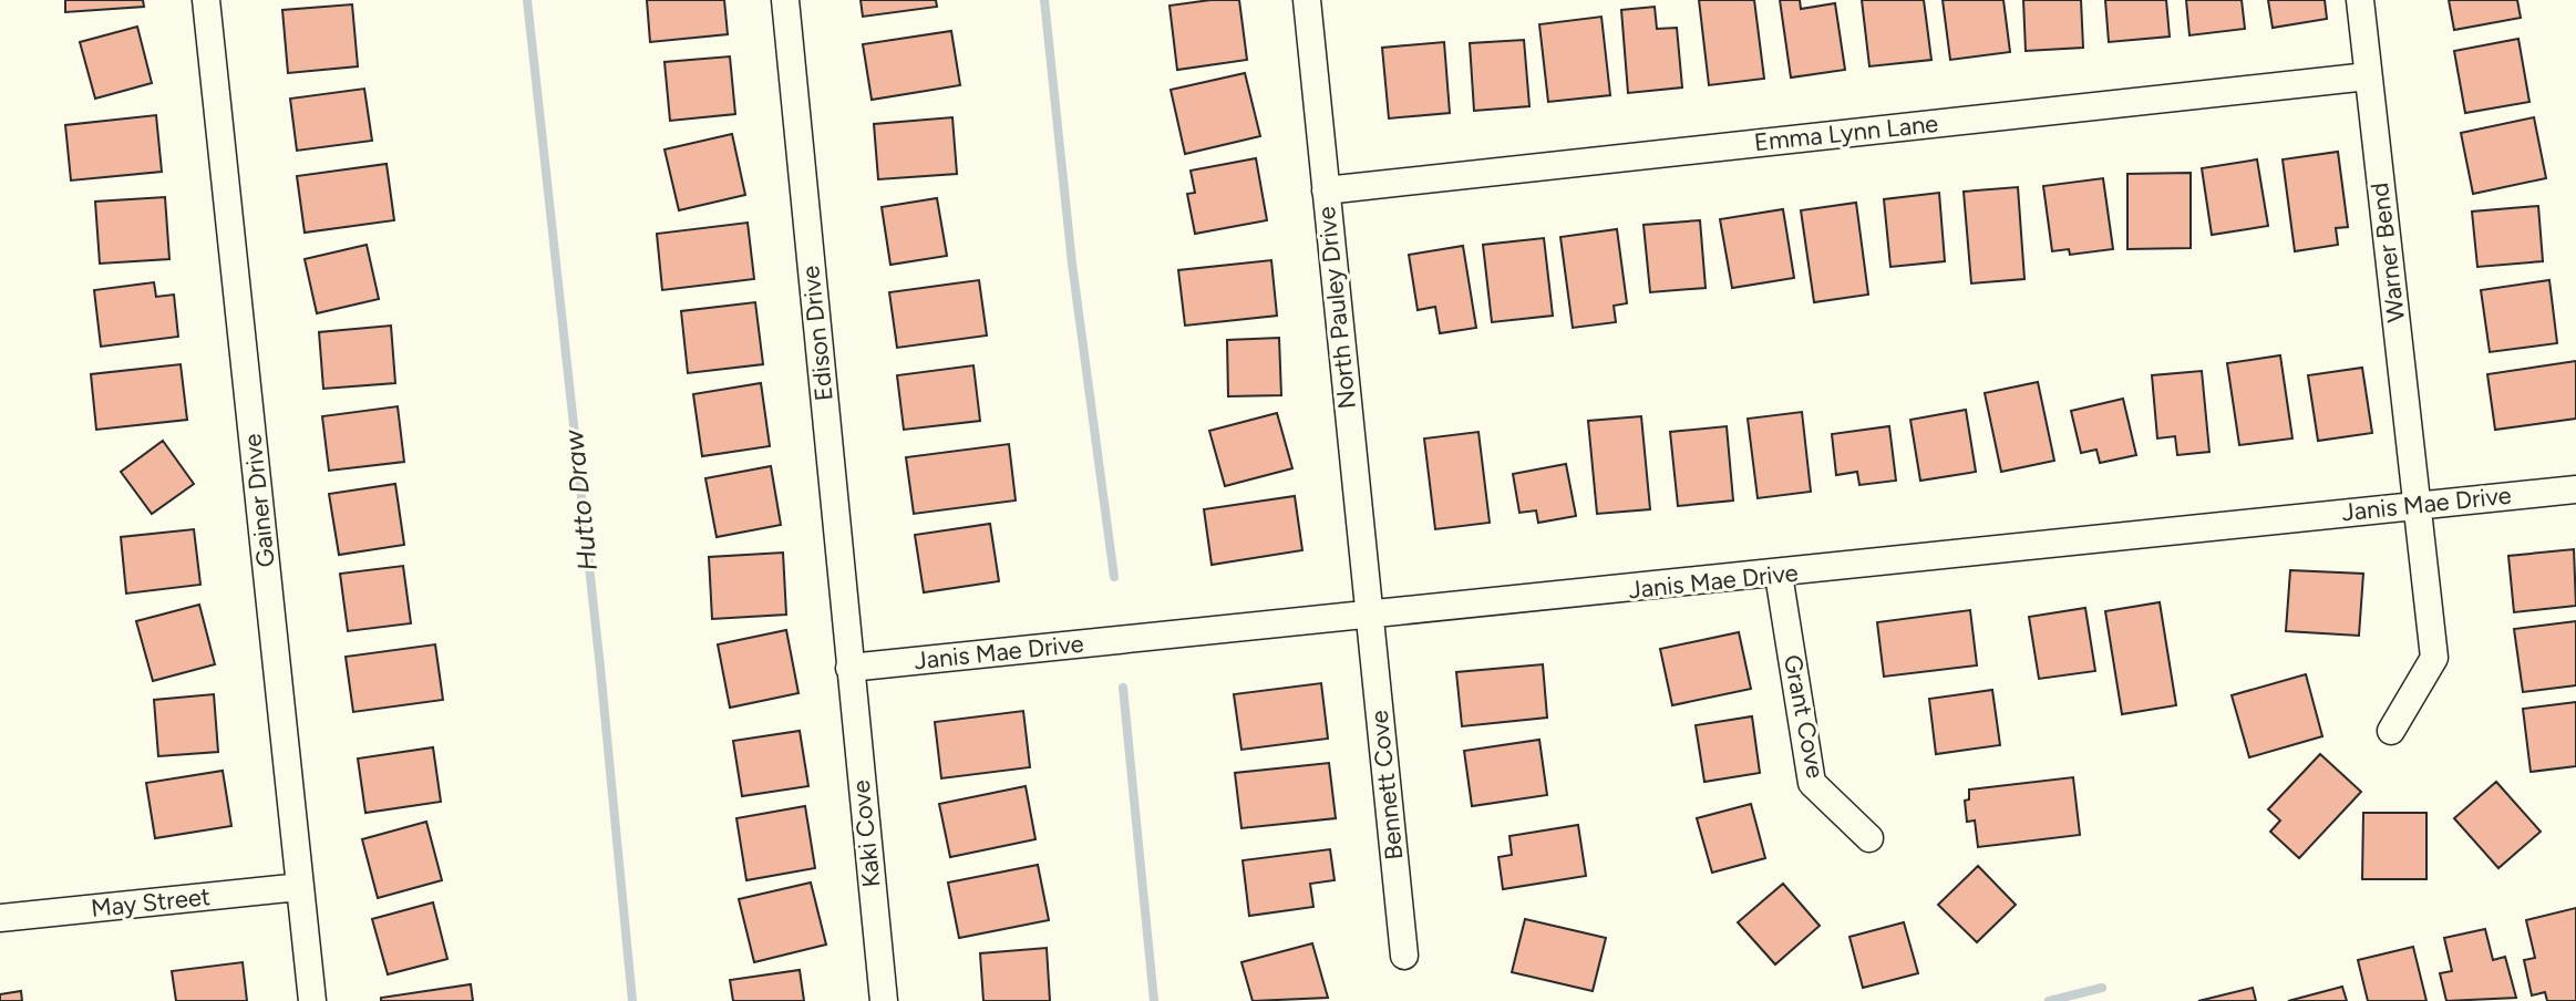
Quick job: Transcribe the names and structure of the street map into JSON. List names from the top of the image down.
{
  "streets": {
    "street": [
      "Emma Lynn Lane",
      "Warner Bend",
      "North Pauley Drive",
      "Edison Drive",
      "Gainer Drive",
      "Janis Mae Drive",
      "Grant Cove",
      "Bennett Cove",
      "Kaki Cove",
      "May Street"
    ]
  },
  "crossings": [
    ["Emma Lynn Lane", "Warner Bend"],
    ["Emma Lynn Lane", "North Pauley Drive"],
    ["Warner Bend", "Janis Mae Drive"],
    ["North Pauley Drive", "Janis Mae Drive"],
    ["North Pauley Drive", "Bennett Cove"],
    ["Edison Drive", "Janis Mae Drive"],
    ["Edison Drive", "Kaki Cove"],
    ["Gainer Drive", "May Street"],
    ["Janis Mae Drive", "Grant Cove"],
    ["Janis Mae Drive", "Bennett Cove"],
    ["Janis Mae Drive", "Kaki Cove"]
  ],
  "water": ["Hutto Draw"]
}
